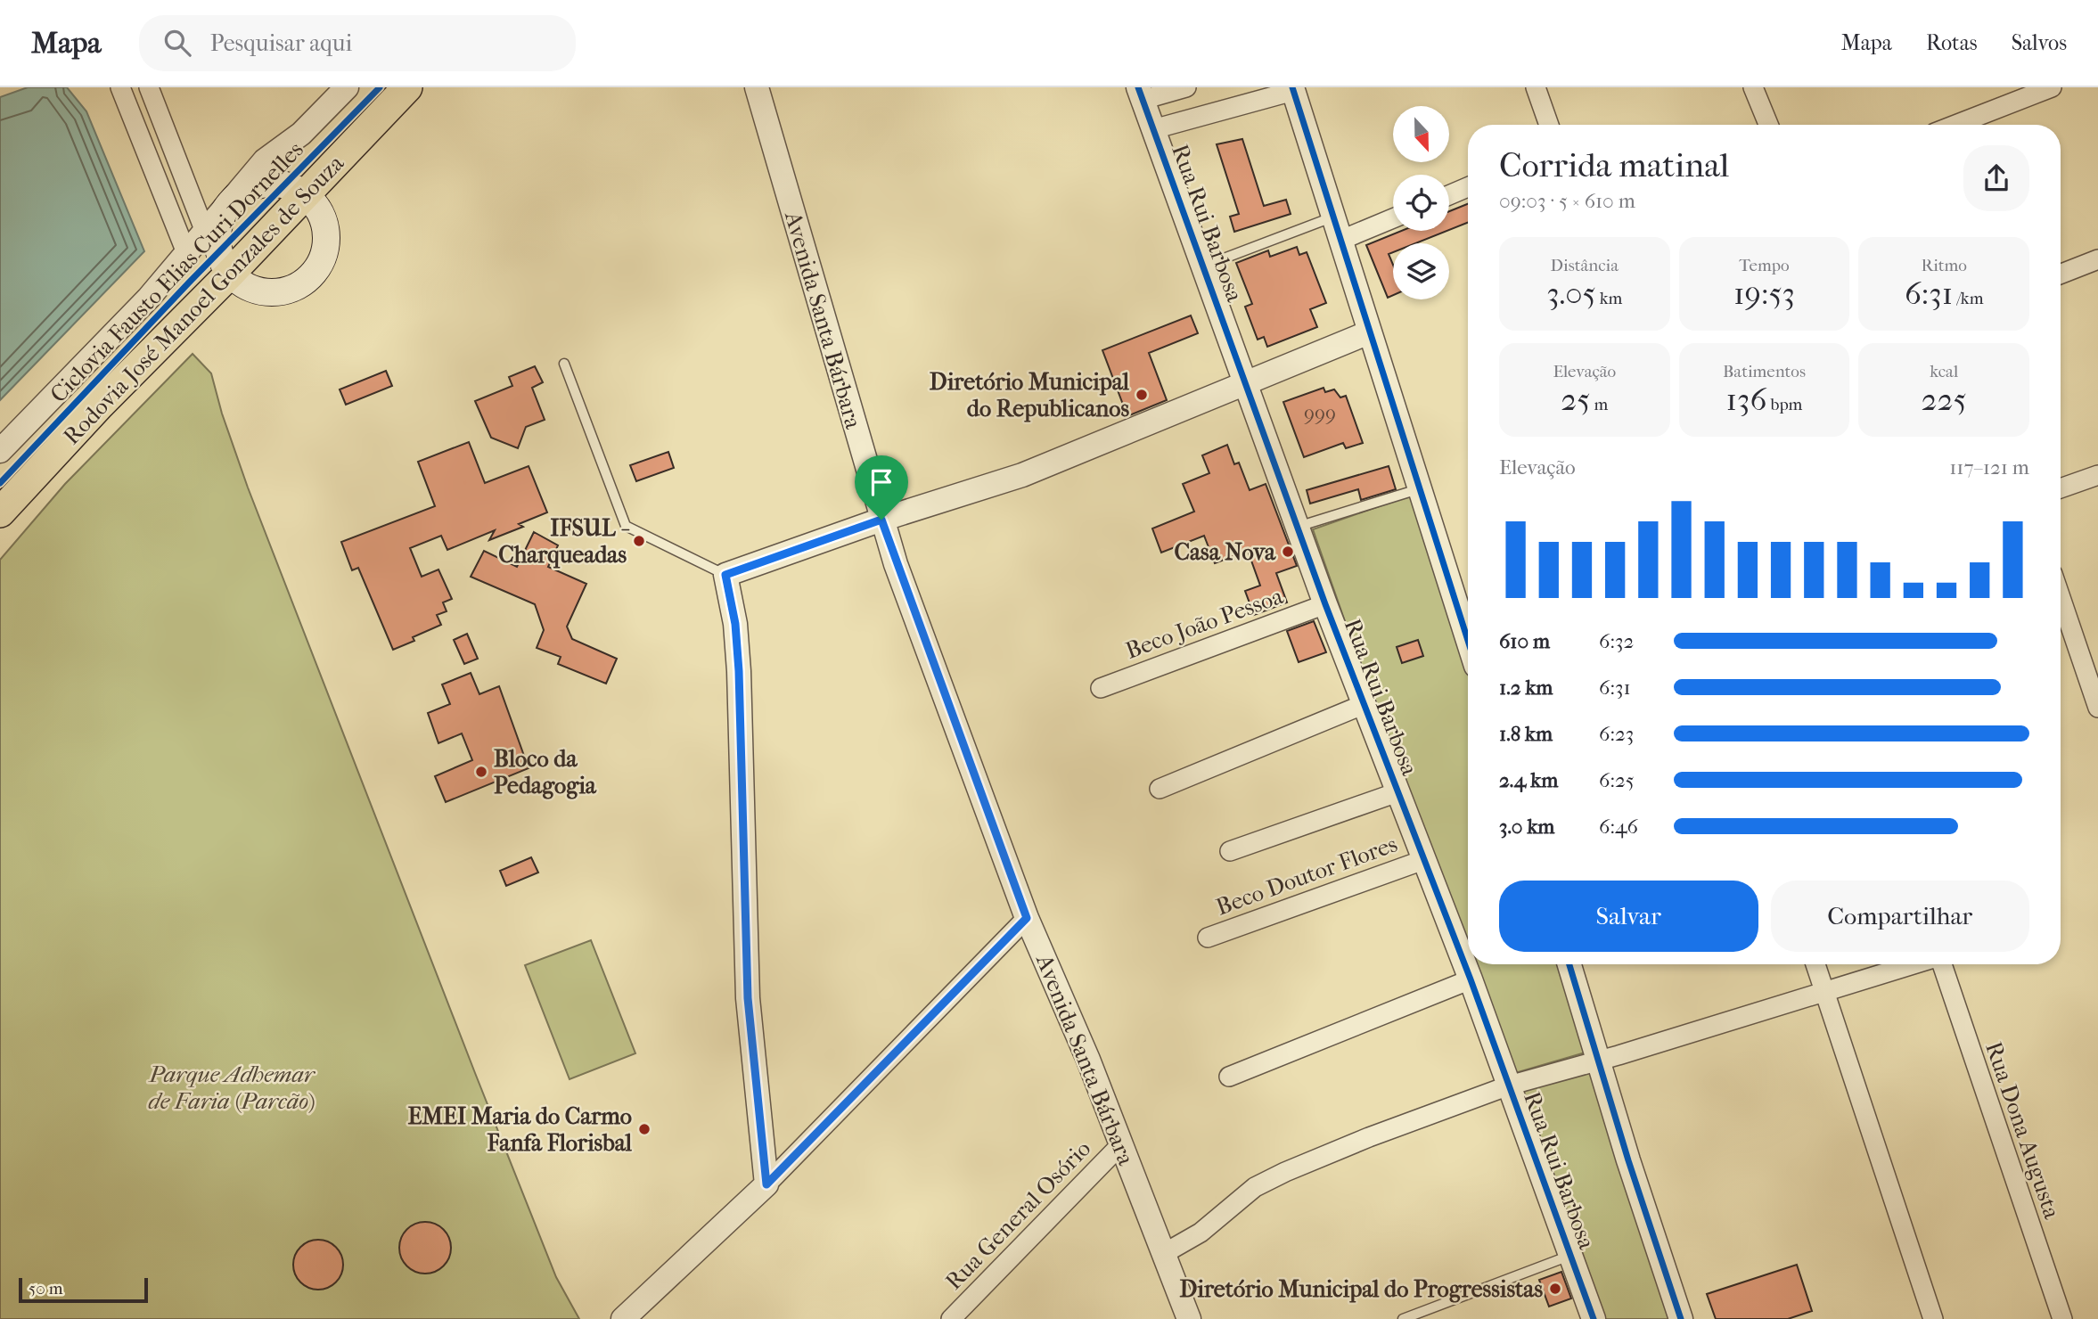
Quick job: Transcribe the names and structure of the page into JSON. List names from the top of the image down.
{
  "streets": {
    "main road": ["Rodovia José Manoel Gonzales de Souza"],
    "street": [
      "Rua Rui Barbosa",
      "Avenida Santa Bárbara",
      "Beco João Pessoa",
      "Beco Doutor Flores",
      "Rua Dona Augusta",
      "Rua General Osório"
    ],
    "cycle path": ["Ciclovia Fausto Elias Curi Dornelles"]
  },
  "crossings": [
    ["Rua Rui Barbosa", "Beco João Pessoa"],
    ["Rua Rui Barbosa", "Beco Doutor Flores"],
    ["Avenida Santa Bárbara", "Rua General Osório"]
  ],
  "parks": ["Parque Adhemar de Faria (Parcão)"],
  "places": [
    "Diretório Municipal do Republicanos",
    "IFSUL - Charqueadas",
    "Casa Nova",
    "Bloco da Pedagogia",
    "EMEI Maria do Carmo Fanfa Florisbal",
    "Diretório Municipal do Progressistas"
  ],
  "house_numbers": ["999"],
  "scale_bar": "50 m",
  "north": "bottom",
  "page": {
    "header": "Mapa",
    "search": "Pesquisar aqui",
    "nav": ["Mapa", "Rotas", "Salvos"],
    "heading": ["Corrida matinal", "09:03 · 5 × 610 m"],
    "stats": [
      ["Distância", "3.05 km"],
      ["Tempo", "19:53"],
      ["Ritmo", "6:31 /km"],
      ["Elevação", "25 m"],
      ["Batimentos", "136 bpm"],
      ["kcal", "225"]
    ],
    "chart": ["Elevação", "117–121 m"],
    "list": [
      {
        "name": "610 m",
        "note": "6:32"
      },
      {
        "name": "1.2 km",
        "note": "6:31"
      },
      {
        "name": "1.8 km",
        "note": "6:23"
      },
      {
        "name": "2.4 km",
        "note": "6:25"
      },
      {
        "name": "3.0 km",
        "note": "6:46"
      }
    ],
    "buttons": ["Salvar", "Compartilhar"],
    "scale": "50 m"
  }
}
